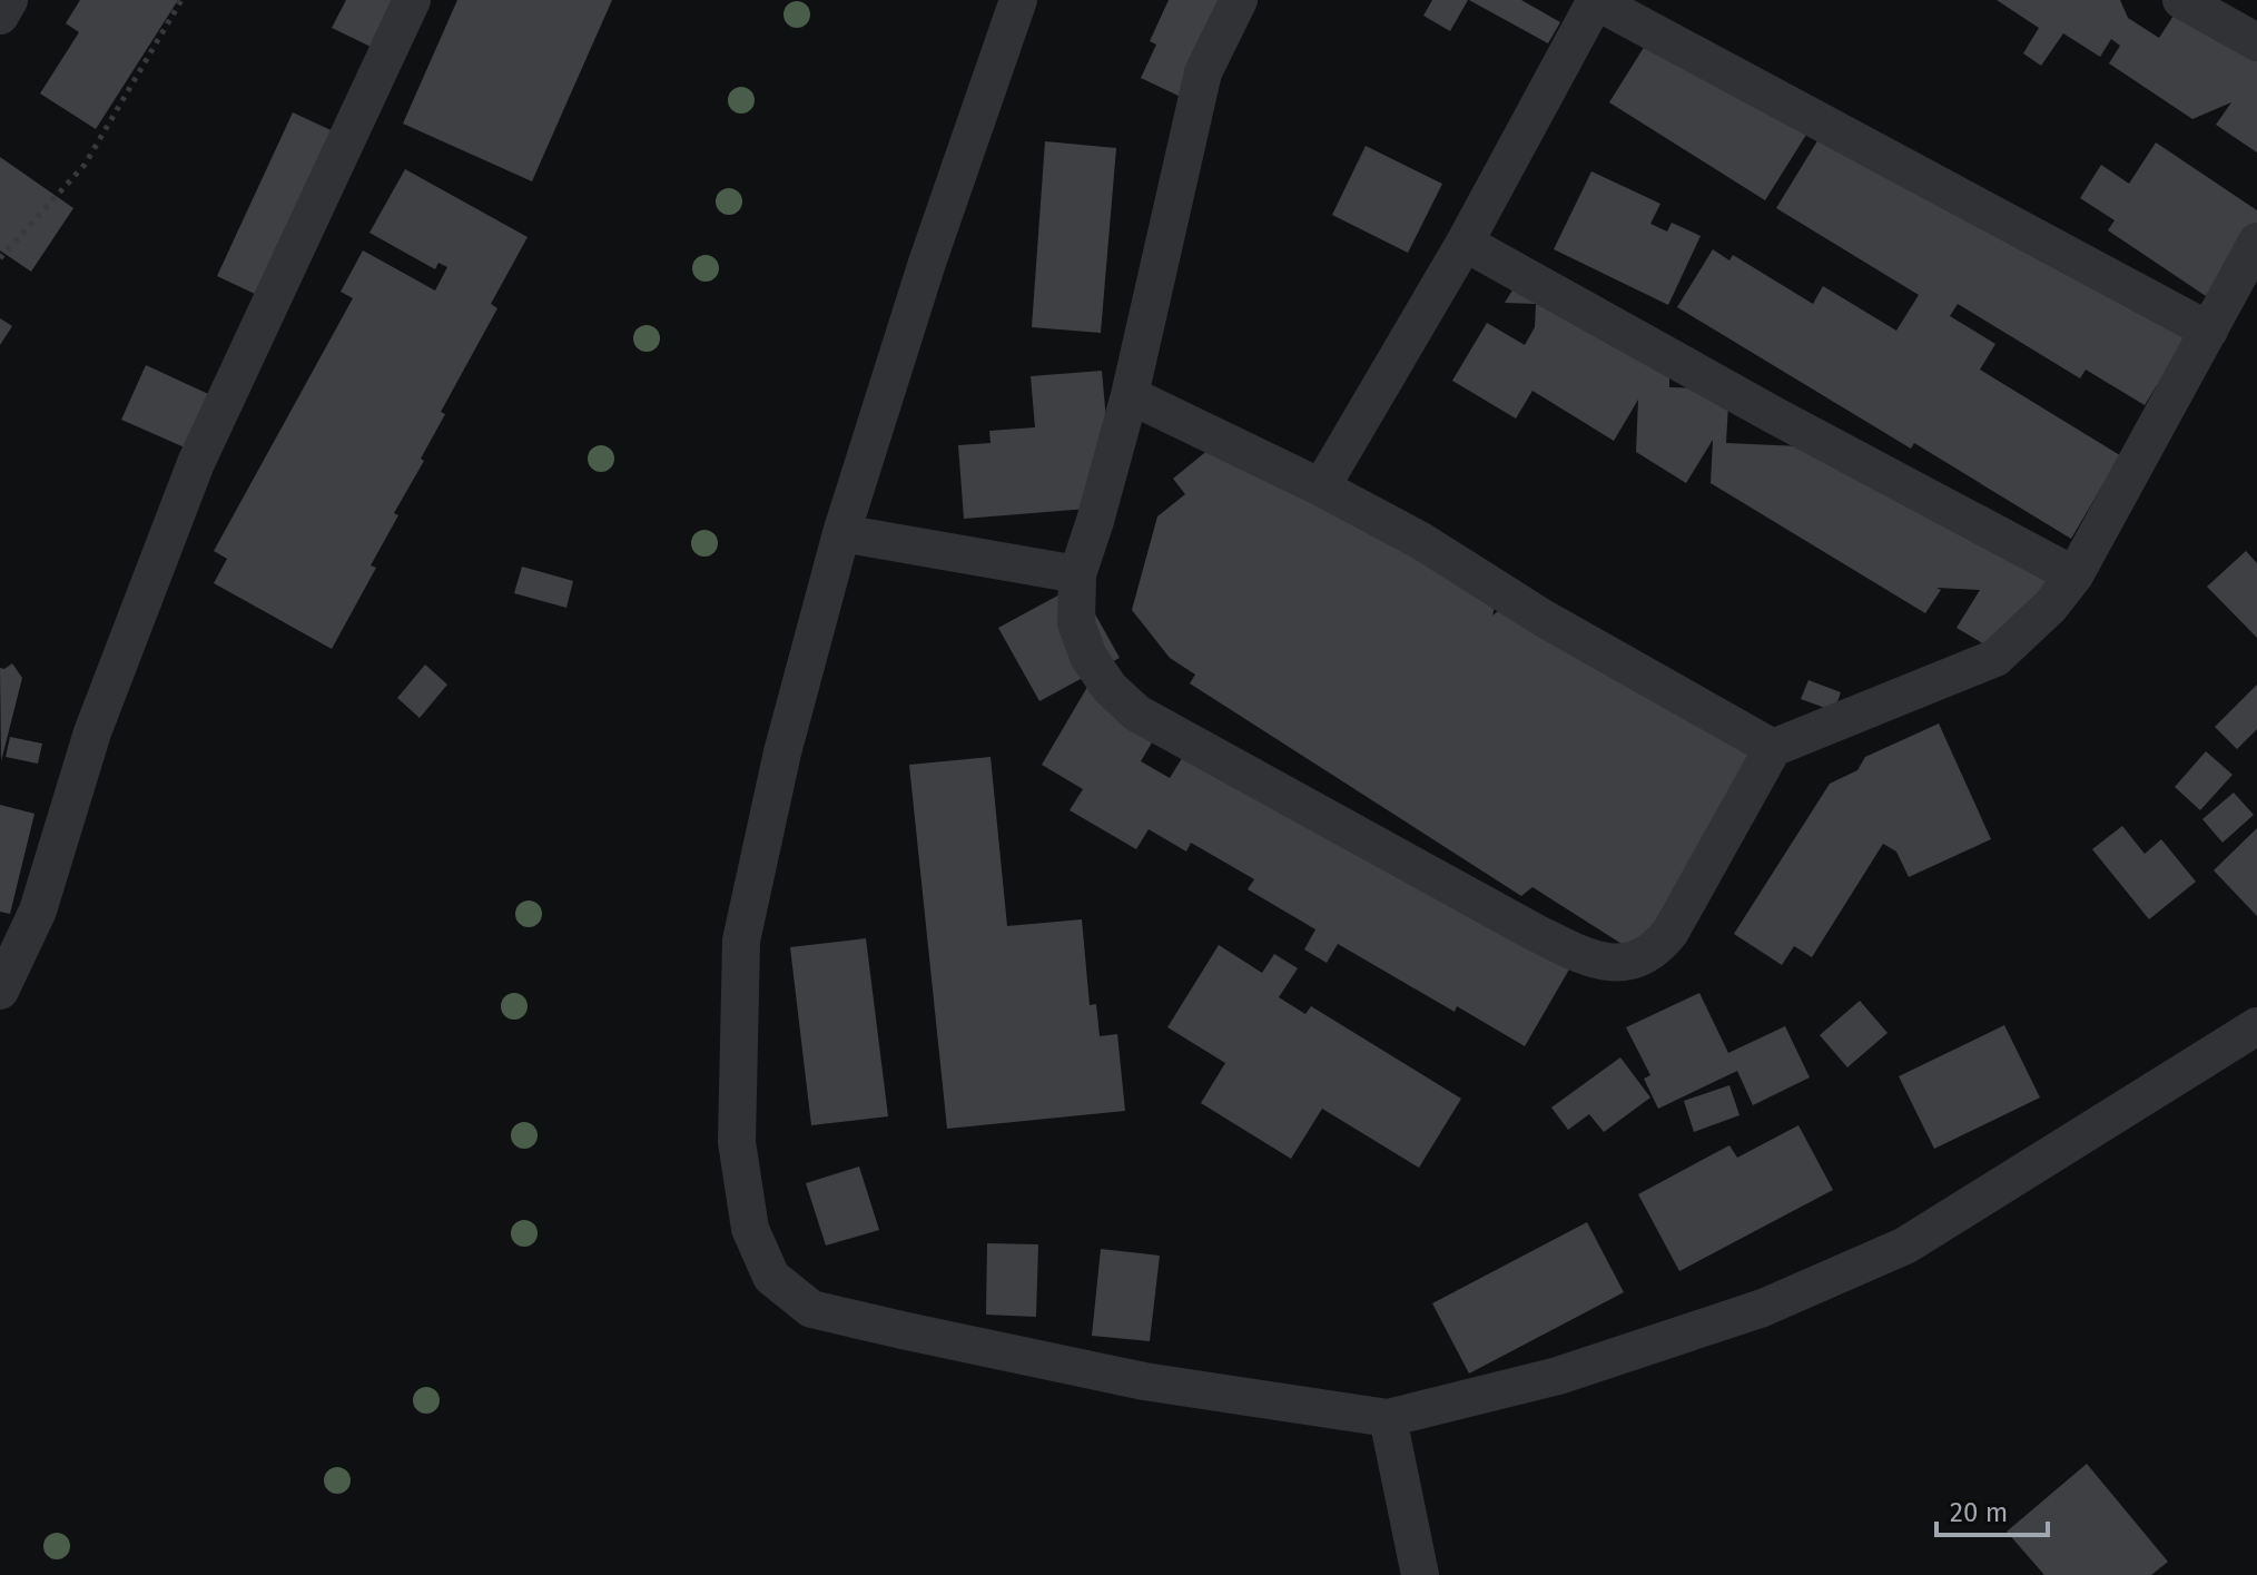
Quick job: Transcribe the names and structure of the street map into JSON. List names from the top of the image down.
{
  "scale_bar": "20 m"
}
